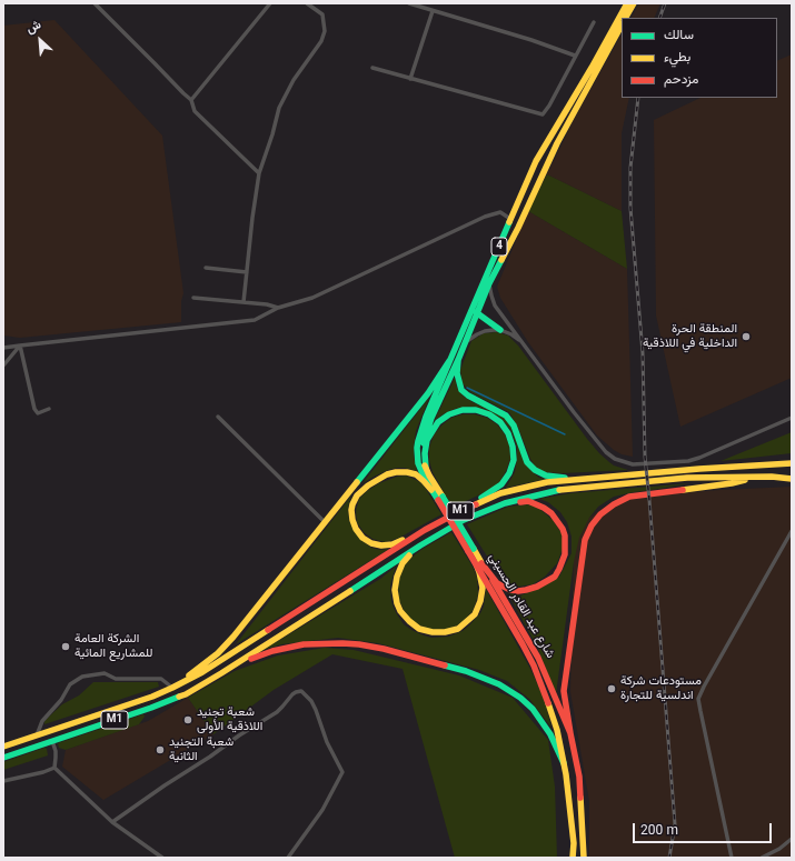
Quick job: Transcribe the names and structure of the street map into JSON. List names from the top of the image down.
{
  "streets": {
    "main road": ["4", "M1", "شارع عبد القادر الحسيني"]
  },
  "crossings": [
    ["4", "شارع عبد القادر الحسيني"]
  ],
  "places": [
    "المنطقة الحرة الداخلية في اللاذقية",
    "الشركة العامة للمشاريع المائية",
    "مستودعات شركة اندلسية للتجارة",
    "شعبة تجنيد اللاذقية الأولى",
    "شعبة التجنيد الثانية"
  ],
  "legend": ["سالك", "بطيء", "مزدحم"],
  "scale_bar": "200 m",
  "north": "top left"
}
